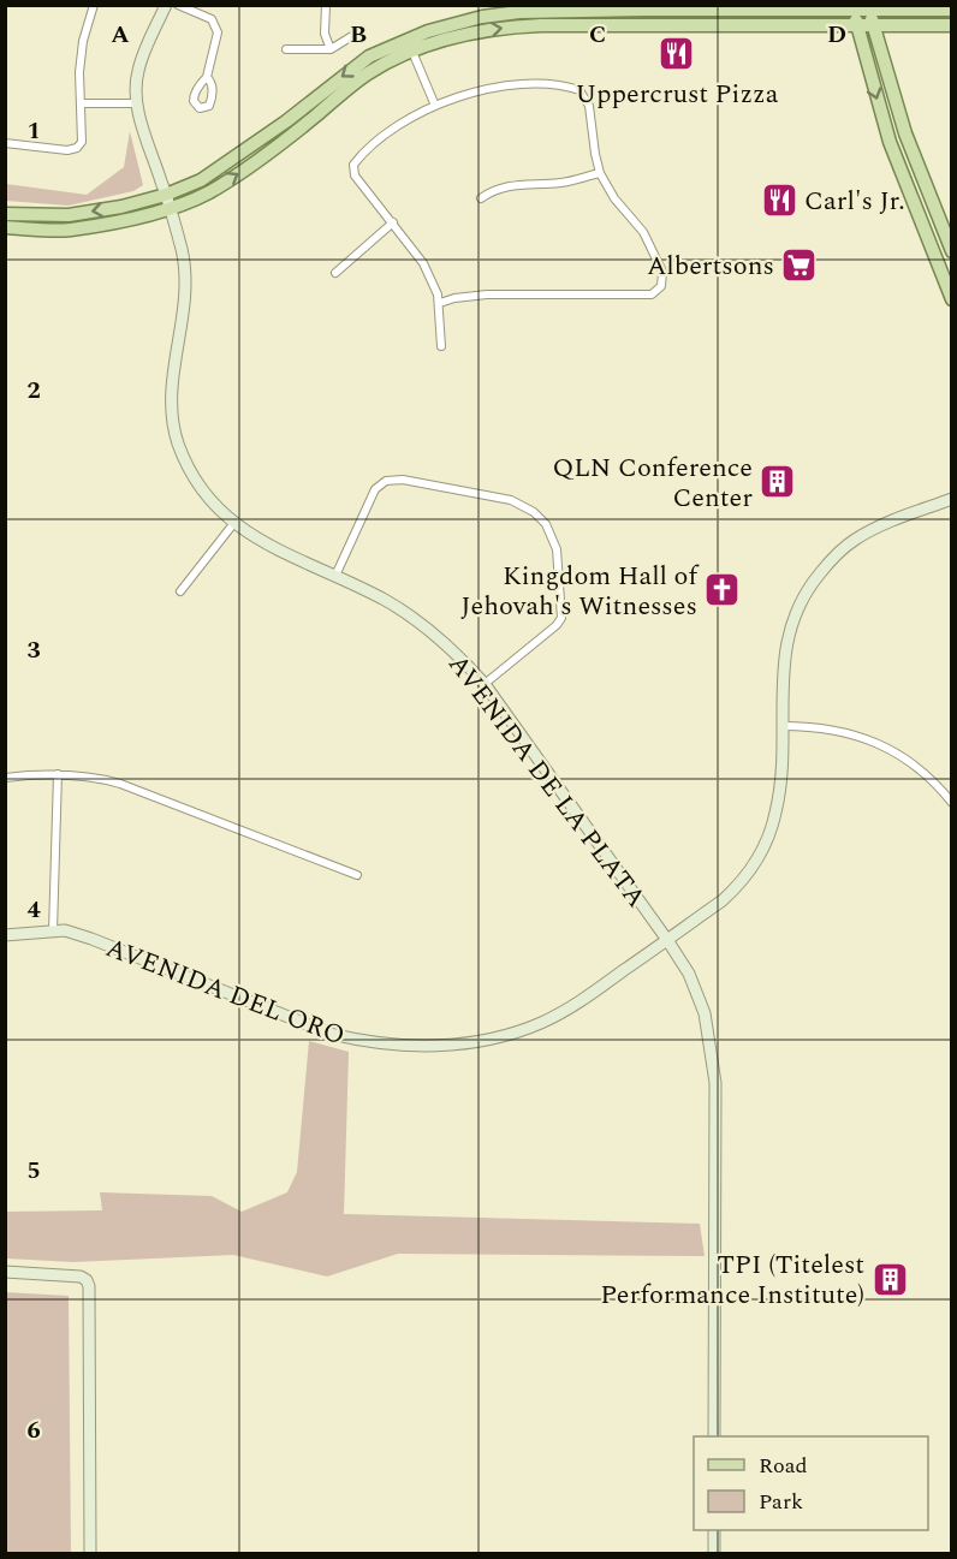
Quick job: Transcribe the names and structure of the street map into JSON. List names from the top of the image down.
{
  "streets": {
    "street": ["AVENIDA DE LA PLATA", "AVENIDA DEL ORO"]
  },
  "crossings": [
    ["AVENIDA DE LA PLATA", "AVENIDA DEL ORO"]
  ],
  "places": {
    "restaurant": ["Uppercrust Pizza", "Carl's Jr."],
    "supermarket": ["Albertsons"],
    "building": ["QLN Conference Center", "TPI (Titelest Performance Institute)"],
    "church": ["Kingdom Hall of Jehovah's Witnesses"]
  },
  "legend": ["Road", "Park"],
  "grid": {
    "columns": [
      "A",
      "B",
      "C",
      "D"
    ],
    "rows": [
      "1",
      "2",
      "3",
      "4",
      "5",
      "6"
    ]
  }
}
